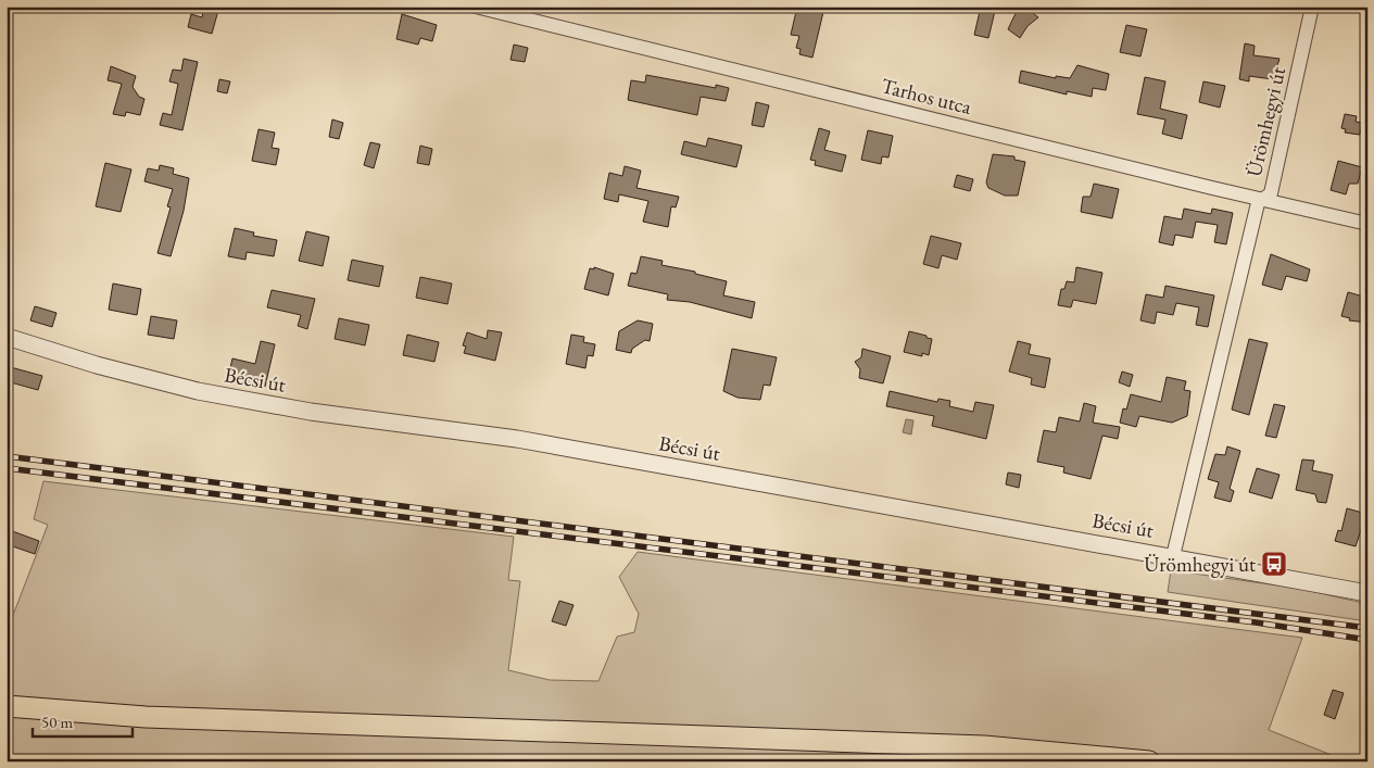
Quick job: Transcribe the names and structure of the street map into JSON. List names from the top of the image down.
{
  "streets": {
    "street": ["Tarhos utca", "Ürömhegyi út", "Bécsi út"]
  },
  "crossings": [
    ["Tarhos utca", "Ürömhegyi út"],
    ["Ürömhegyi út", "Bécsi út"]
  ],
  "places": {
    "bus stop": ["Ürömhegyi út"]
  },
  "scale_bar": "50 m"
}
